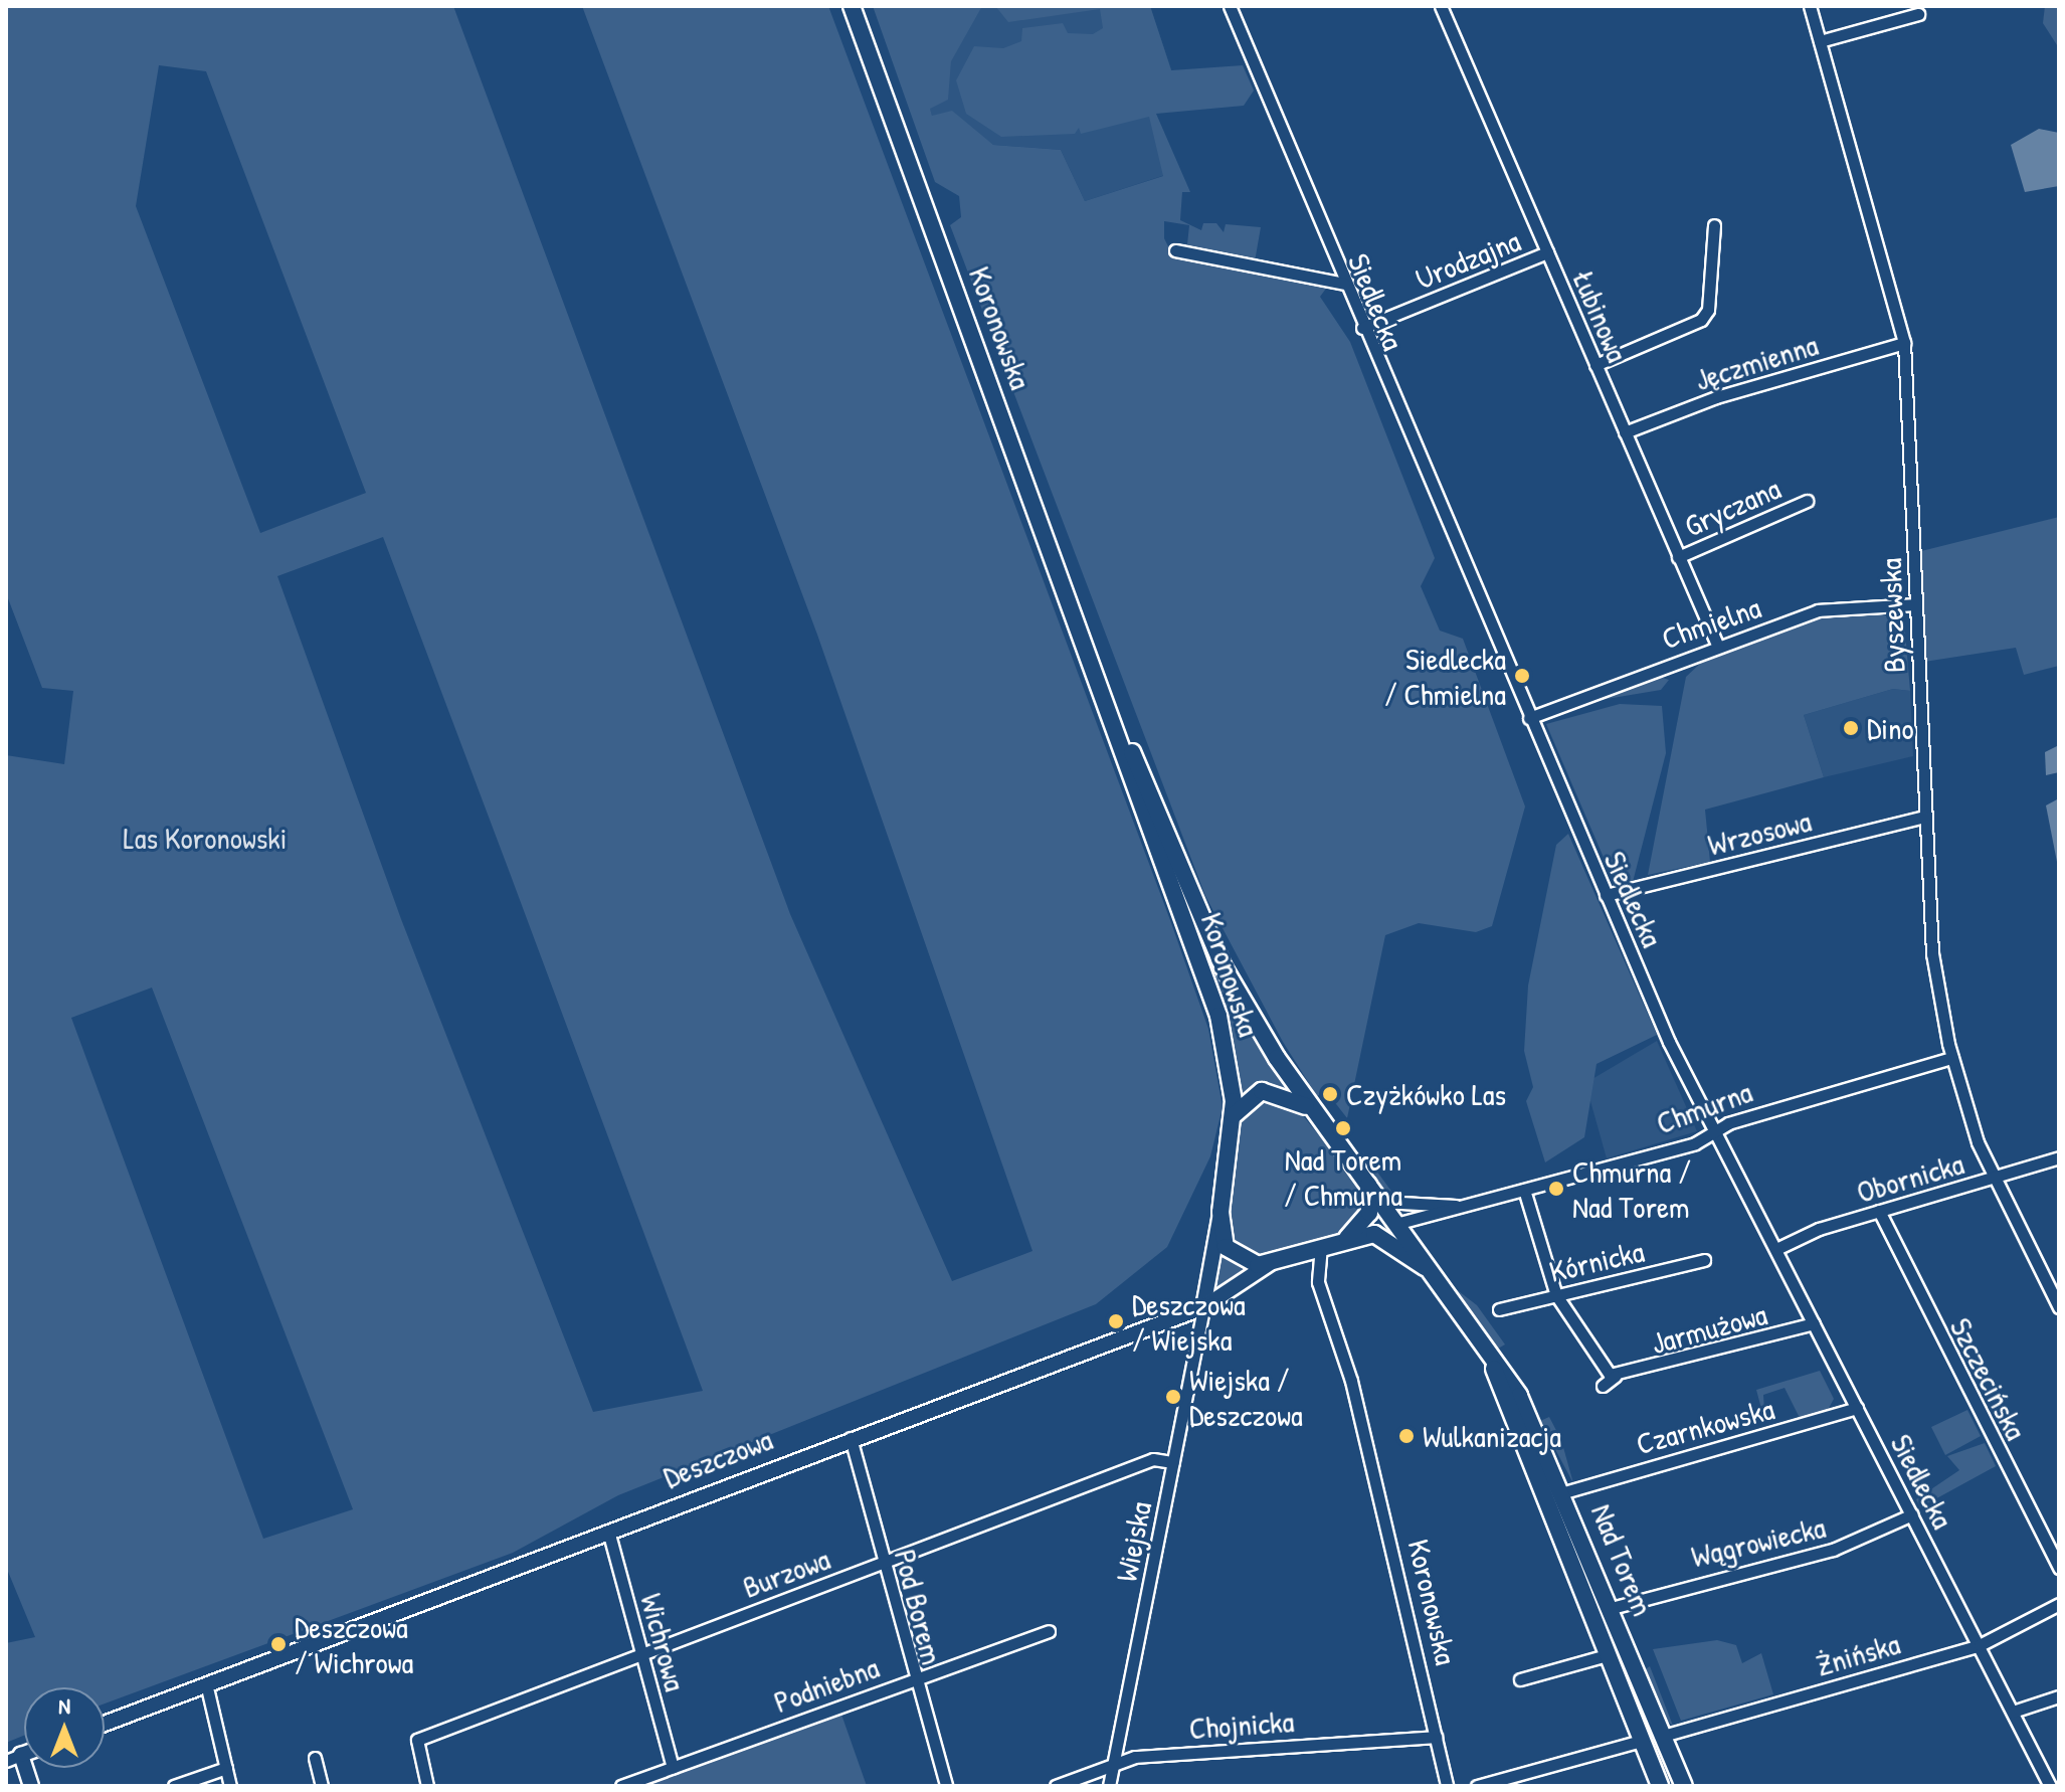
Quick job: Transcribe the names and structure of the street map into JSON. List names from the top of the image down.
{
  "streets": {
    "main road": ["Koronowska", "Deszczowa", "Nad Torem"],
    "street": [
      "Urodzajna",
      "Siedlecka",
      "Łubinowa",
      "Jęczmienna",
      "Gryczana",
      "Byszewska",
      "Chmielna",
      "Wrzosowa",
      "Chmurna",
      "Obornicka",
      "Kórnicka",
      "Jarmużowa",
      "Szczecińska",
      "Czarnkowska",
      "Wiejska",
      "Wągrowiecka",
      "Burzowa",
      "Pod Borem",
      "Wichrowa",
      "Żnińska",
      "Podniebna",
      "Chojnicka"
    ]
  },
  "crossings": [
    ["Urodzajna", "Siedlecka"],
    ["Urodzajna", "Łubinowa"],
    ["Siedlecka", "Chmielna"],
    ["Siedlecka", "Wrzosowa"],
    ["Siedlecka", "Chmurna"],
    ["Siedlecka", "Obornicka"],
    ["Siedlecka", "Jarmużowa"],
    ["Siedlecka", "Czarnkowska"],
    ["Siedlecka", "Wągrowiecka"],
    ["Siedlecka", "Żnińska"],
    ["Łubinowa", "Jęczmienna"],
    ["Łubinowa", "Gryczana"],
    ["Łubinowa", "Chmielna"],
    ["Koronowska", "Chmurna"],
    ["Koronowska", "Deszczowa"],
    ["Koronowska", "Wiejska"],
    ["Koronowska", "Nad Torem"],
    ["Koronowska", "Chojnicka"],
    ["Jęczmienna", "Byszewska"],
    ["Byszewska", "Chmielna"],
    ["Byszewska", "Wrzosowa"],
    ["Byszewska", "Chmurna"],
    ["Byszewska", "Obornicka"],
    ["Chmurna", "Jarmużowa"],
    ["Chmurna", "Deszczowa"],
    ["Chmurna", "Nad Torem"],
    ["Obornicka", "Szczecińska"],
    ["Kórnicka", "Jarmużowa"],
    ["Czarnkowska", "Nad Torem"],
    ["Deszczowa", "Wiejska"],
    ["Deszczowa", "Nad Torem"],
    ["Deszczowa", "Pod Borem"],
    ["Deszczowa", "Wichrowa"],
    ["Wiejska", "Burzowa"],
    ["Wiejska", "Chojnicka"],
    ["Wągrowiecka", "Nad Torem"],
    ["Nad Torem", "Żnińska"],
    ["Burzowa", "Pod Borem"],
    ["Burzowa", "Wichrowa"],
    ["Pod Borem", "Podniebna"],
    ["Wichrowa", "Podniebna"]
  ],
  "parks": ["Las Koronowski"],
  "places": [
    "Siedlecka / Chmielna",
    "Dino",
    "Czyżkówko Las",
    "Nad Torem / Chmurna",
    "Chmurna / Nad Torem",
    "Deszczowa / Wiejska",
    "Wiejska / Deszczowa",
    "Wulkanizacja",
    "Deszczowa / Wichrowa"
  ],
  "north": "top"
}
